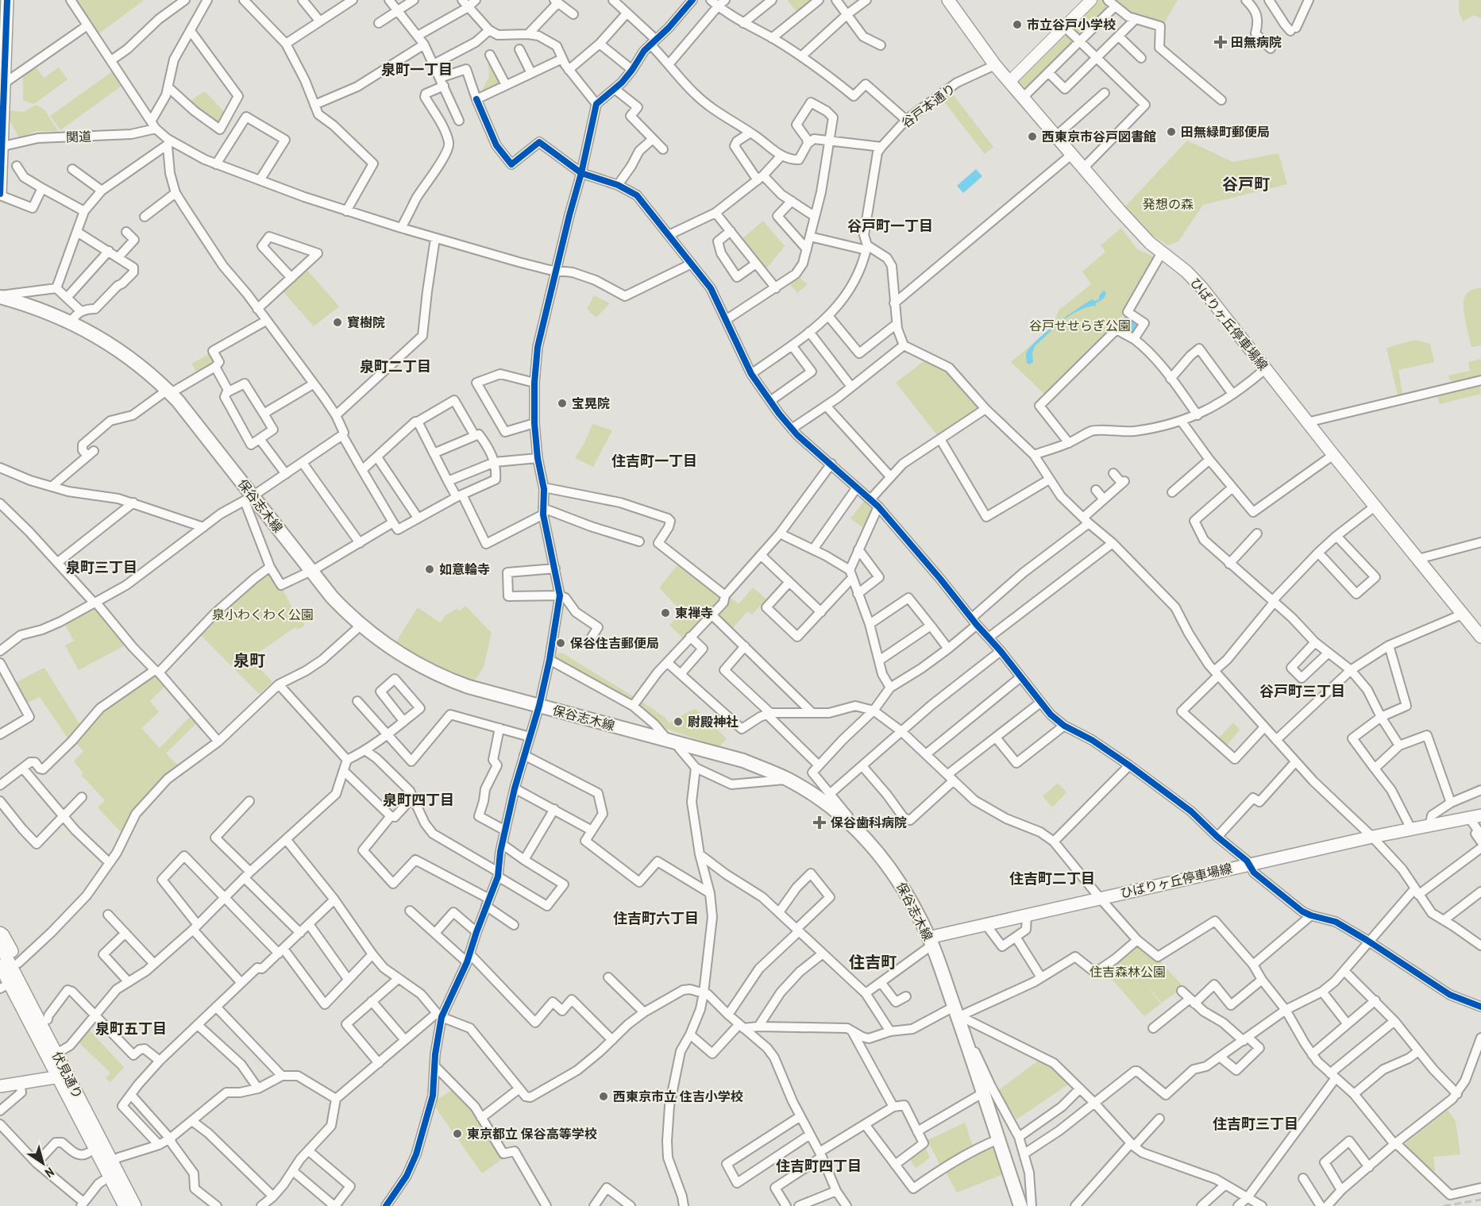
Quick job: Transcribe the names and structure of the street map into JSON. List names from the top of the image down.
{
  "streets": {
    "main road": ["ひばりヶ丘停車場線", "保谷志木線", "伏見通り"],
    "street": ["谷戸本通り", "関道"]
  },
  "crossings": [
    ["谷戸本通り", "ひばりヶ丘停車場線"],
    ["ひばりヶ丘停車場線", "保谷志木線"]
  ],
  "districts": [
    "泉町一丁目",
    "谷戸町",
    "谷戸町一丁目",
    "泉町二丁目",
    "住吉町一丁目",
    "泉町三丁目",
    "泉町",
    "谷戸町三丁目",
    "泉町四丁目",
    "住吉町二丁目",
    "住吉町六丁目",
    "住吉町",
    "泉町五丁目",
    "住吉町三丁目",
    "住吉町四丁目"
  ],
  "parks": [
    "発想の森",
    "谷戸せせらぎ公園",
    "泉小わくわく公園",
    "住吉森林公園"
  ],
  "places": {
    "other": [
      "市立谷戸小学校",
      "田無緑町郵便局",
      "西東京市谷戸図書館",
      "寶樹院",
      "宝晃院",
      "如意輪寺",
      "東禅寺",
      "保谷住吉郵便局",
      "尉殿神社",
      "西東京市立 住吉小学校",
      "東京都立 保谷高等学校"
    ],
    "health": ["田無病院", "保谷歯科病院"]
  },
  "north": "bottom right"
}
